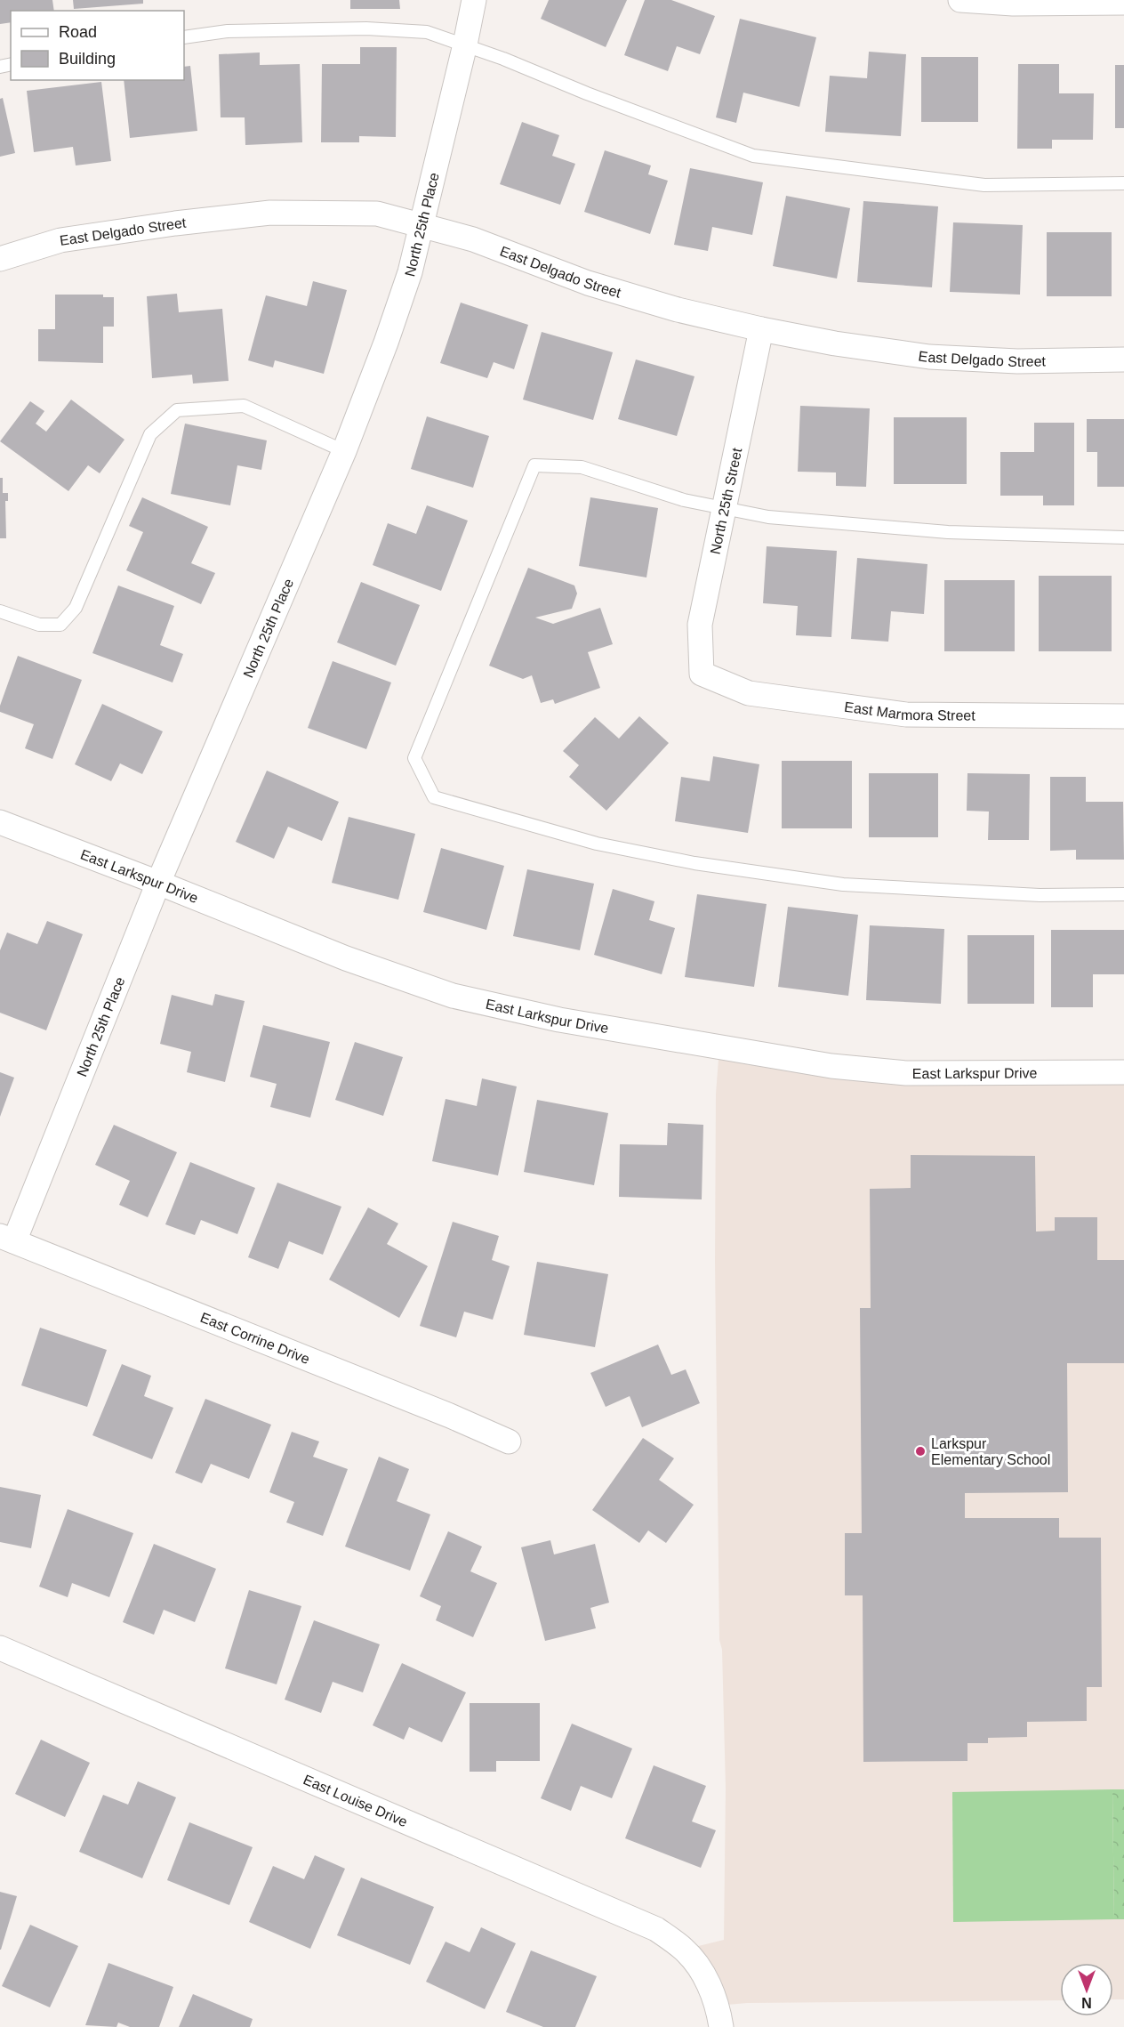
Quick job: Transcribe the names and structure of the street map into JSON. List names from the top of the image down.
{
  "streets": {
    "street": [
      "North 25th Place",
      "East Delgado Street",
      "North 25th Street",
      "East Marmora Street",
      "East Larkspur Drive",
      "East Corrine Drive",
      "East Louise Drive"
    ]
  },
  "crossings": [
    ["North 25th Place", "East Delgado Street"],
    ["North 25th Place", "East Larkspur Drive"],
    ["North 25th Place", "East Corrine Drive"],
    ["East Delgado Street", "North 25th Street"],
    ["North 25th Street", "East Marmora Street"]
  ],
  "places": ["Larkspur Elementary School"],
  "legend": ["Road", "Building"],
  "north": "bottom"
}
